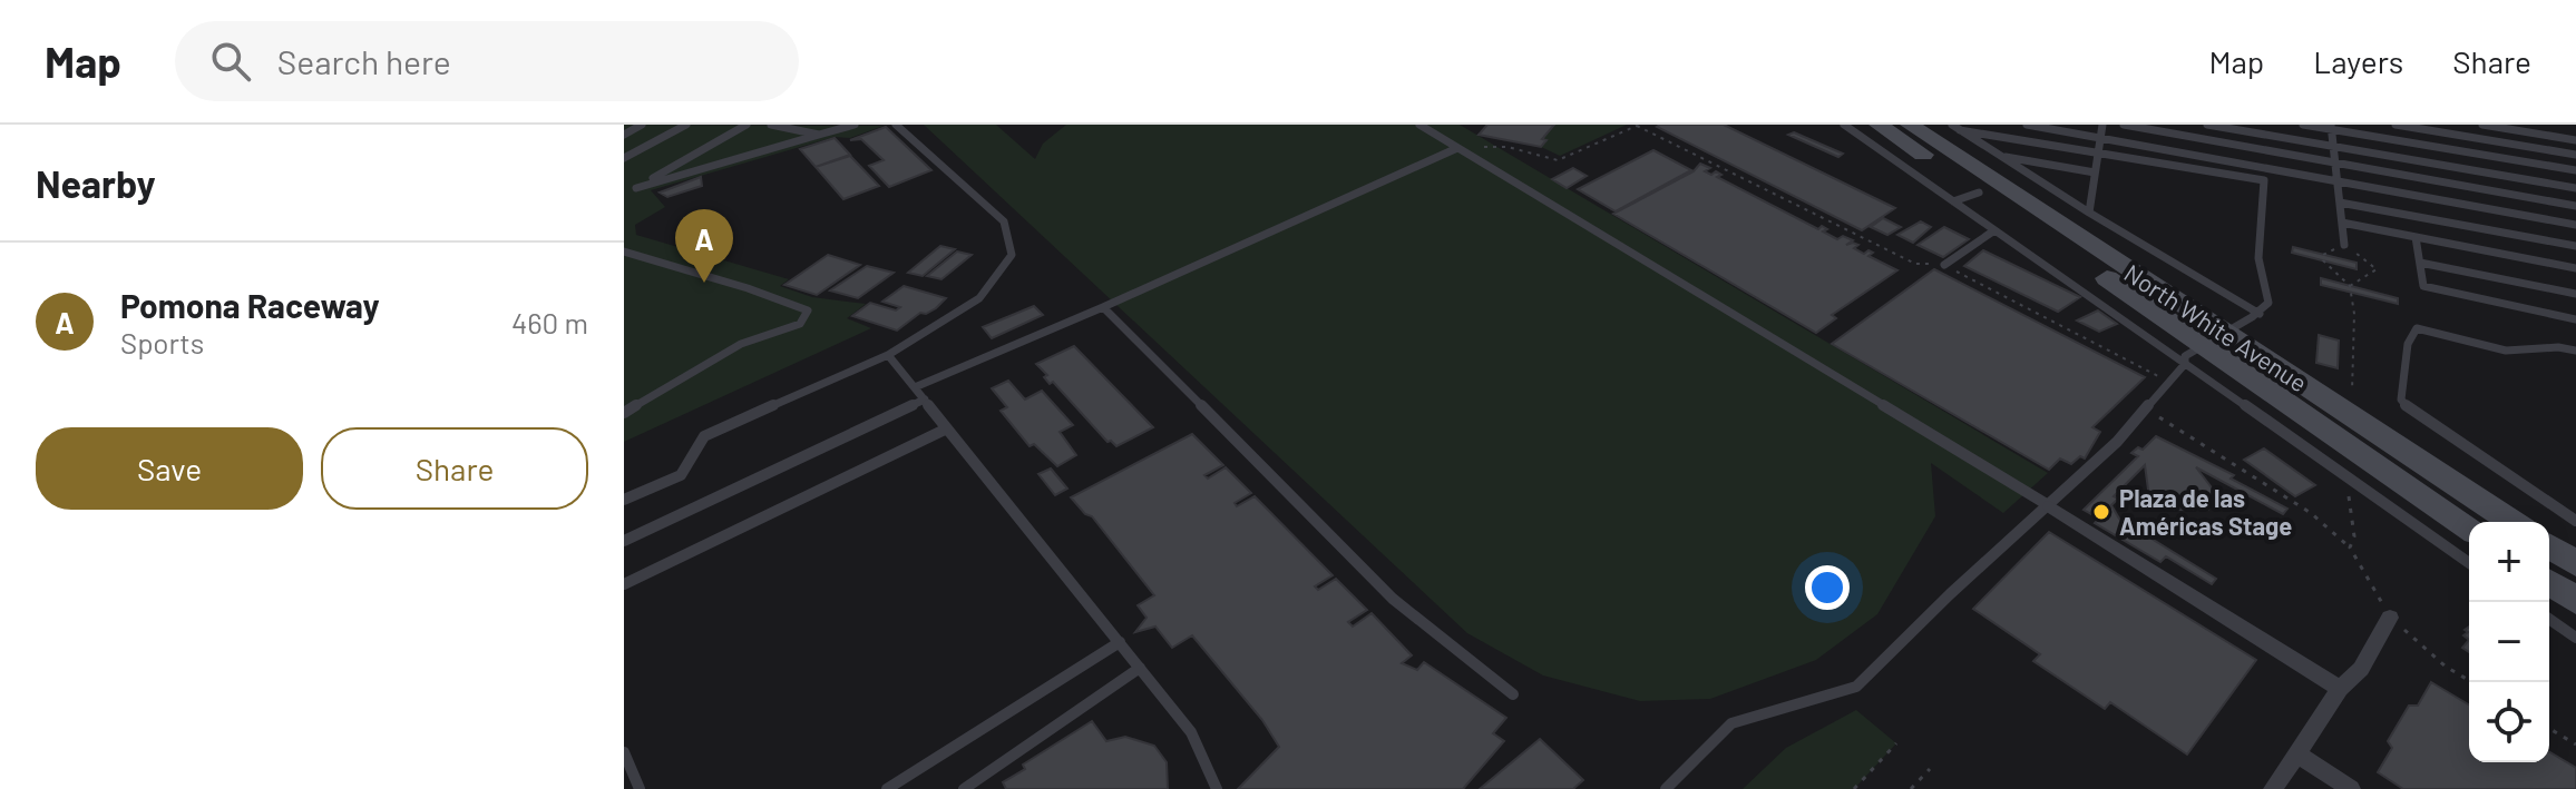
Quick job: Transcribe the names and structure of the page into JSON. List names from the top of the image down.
{
  "streets": {
    "main road": ["North White Avenue"]
  },
  "places": ["Plaza de las Américas Stage"],
  "page": {
    "header": "Map",
    "search": "Search here",
    "nav": ["Map", "Layers", "Share"],
    "heading": "Nearby",
    "pins": "A",
    "list": [
      {
        "mark": "A",
        "name": "Pomona Raceway",
        "note": "Sports",
        "value": "460 m"
      }
    ],
    "buttons": ["Save", "Share"],
    "map_buttons": ["+", "−"]
  }
}
